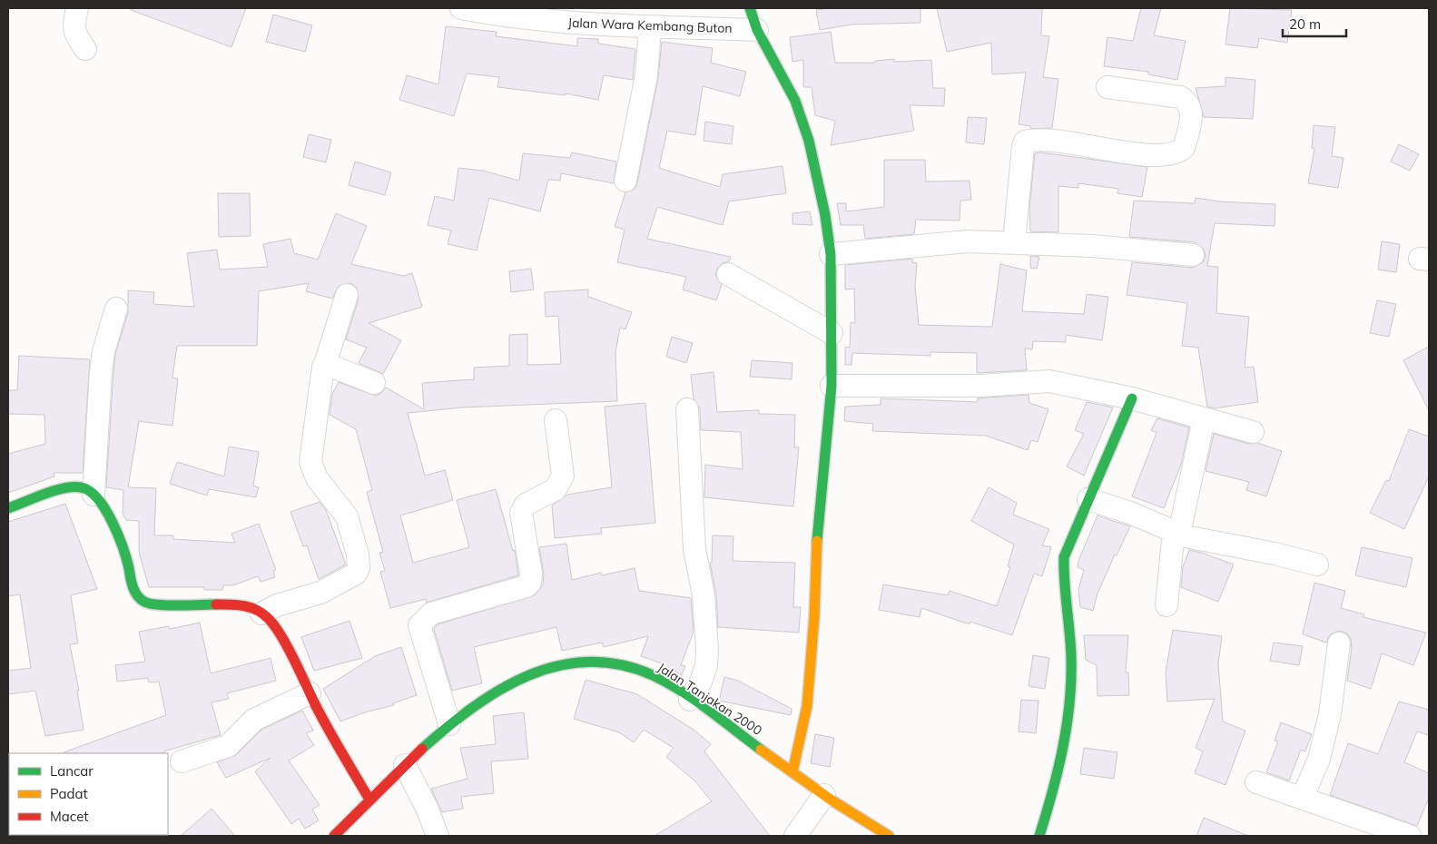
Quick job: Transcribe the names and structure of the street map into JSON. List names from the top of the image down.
{
  "streets": {
    "street": ["Jalan Wara Kembang Buton", "Jalan Tanjakan 2000"]
  },
  "legend": ["Lancar", "Padat", "Macet"],
  "scale_bar": "20 m"
}
